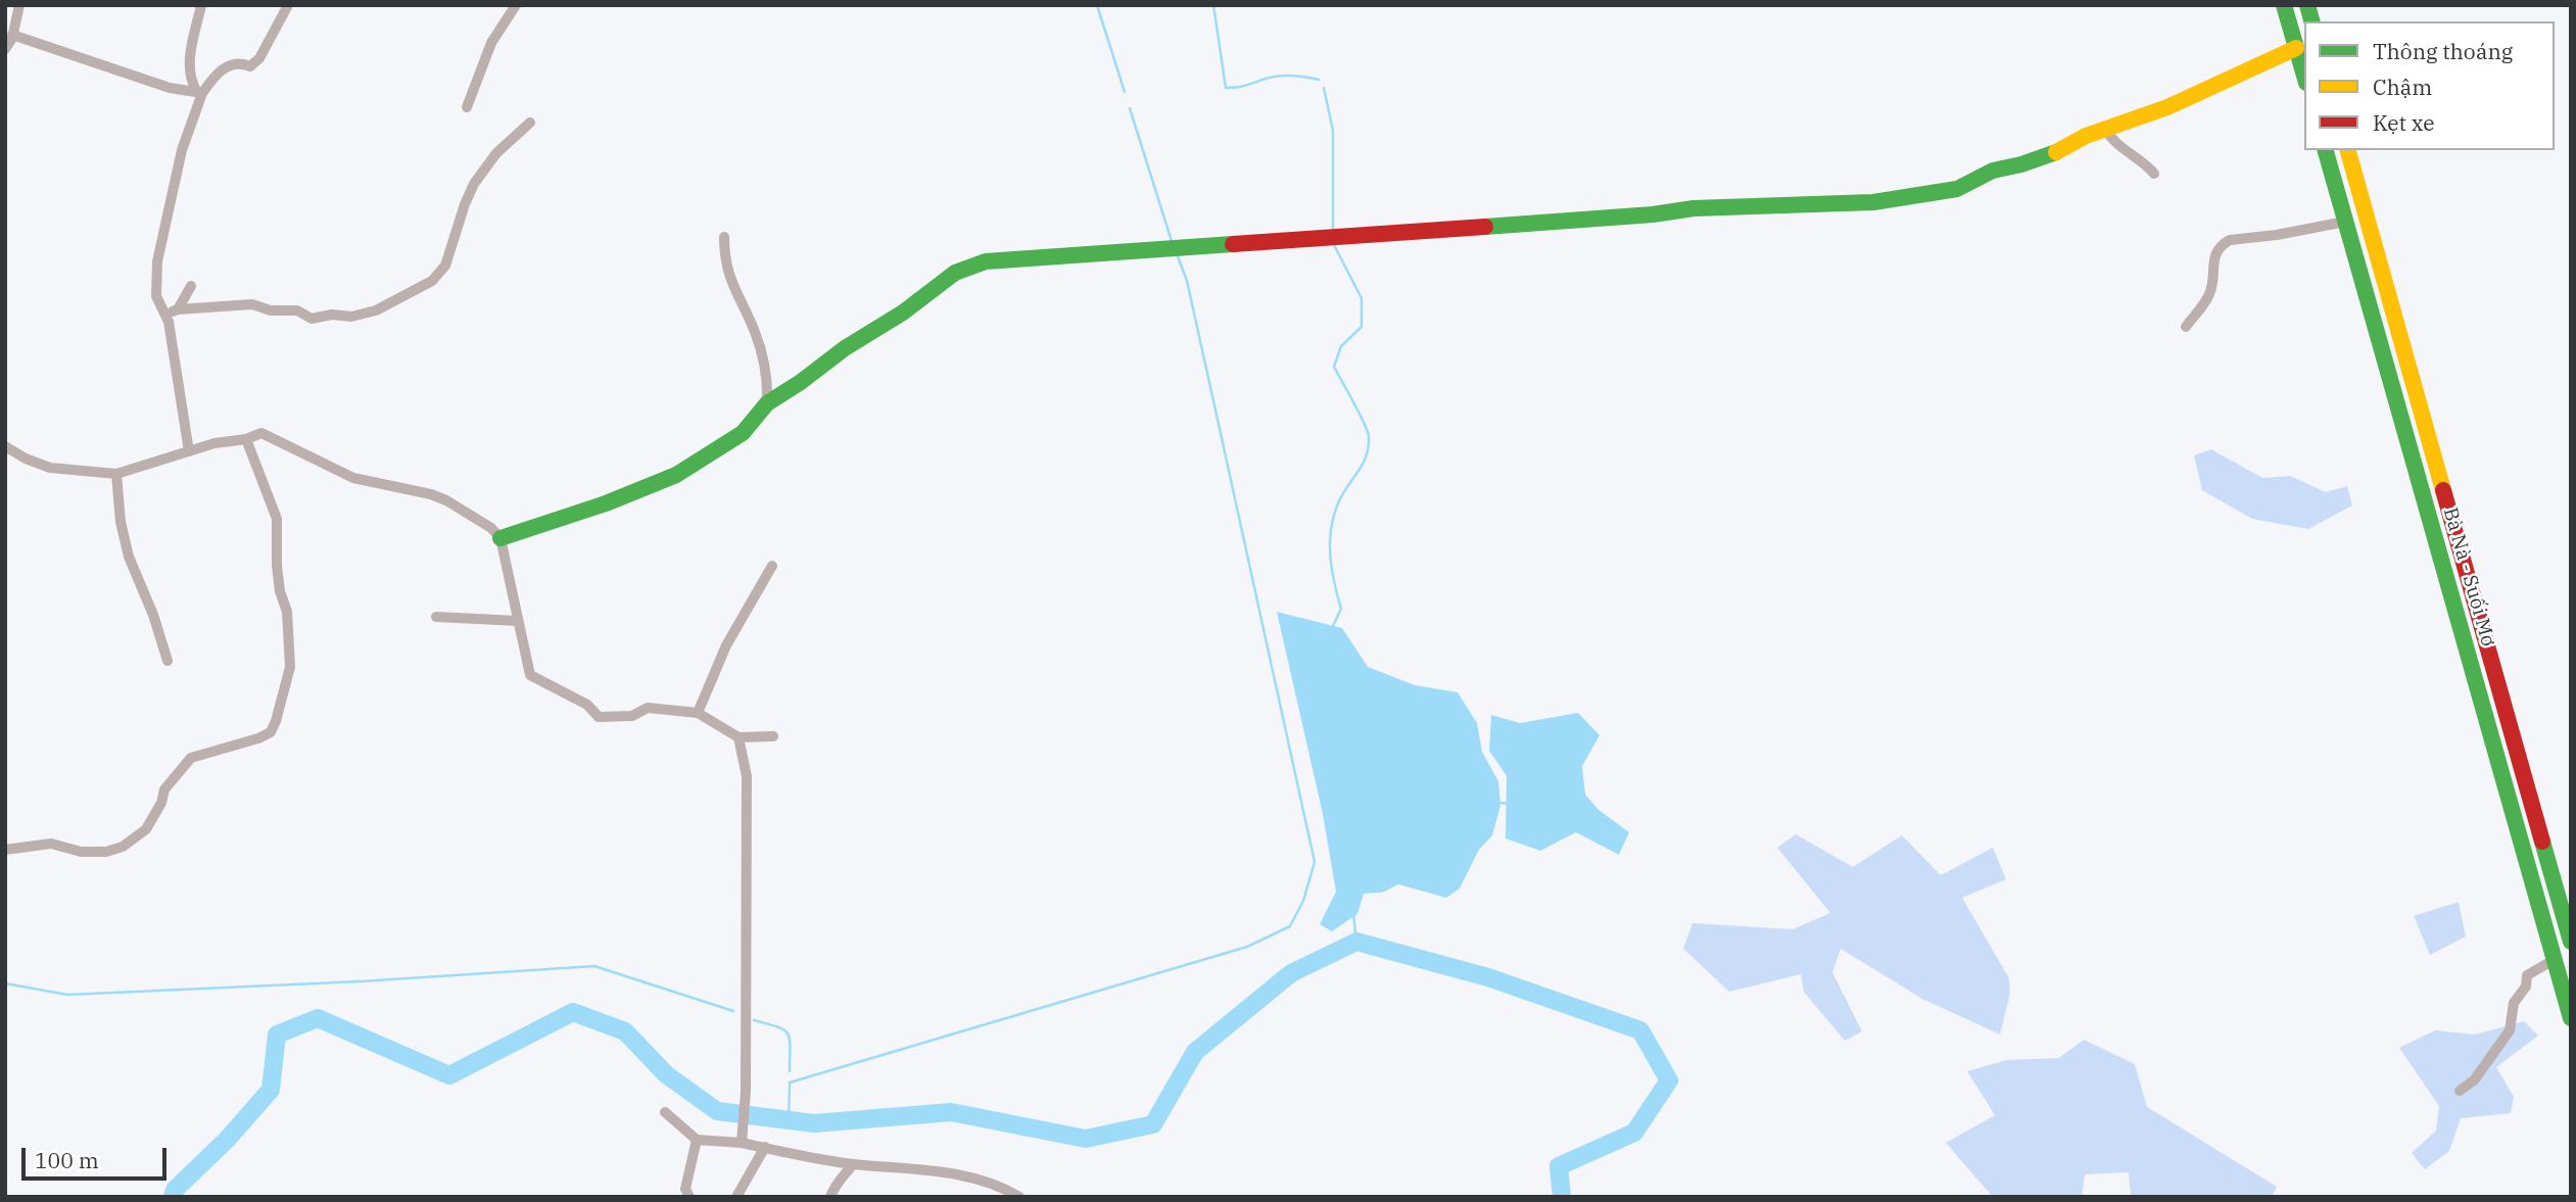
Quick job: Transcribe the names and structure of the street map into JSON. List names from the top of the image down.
{
  "streets": {
    "street": ["Bà Nà - Suối Mơ"]
  },
  "legend": ["Thông thoáng", "Chậm", "Kẹt xe"],
  "scale_bar": "100 m"
}
